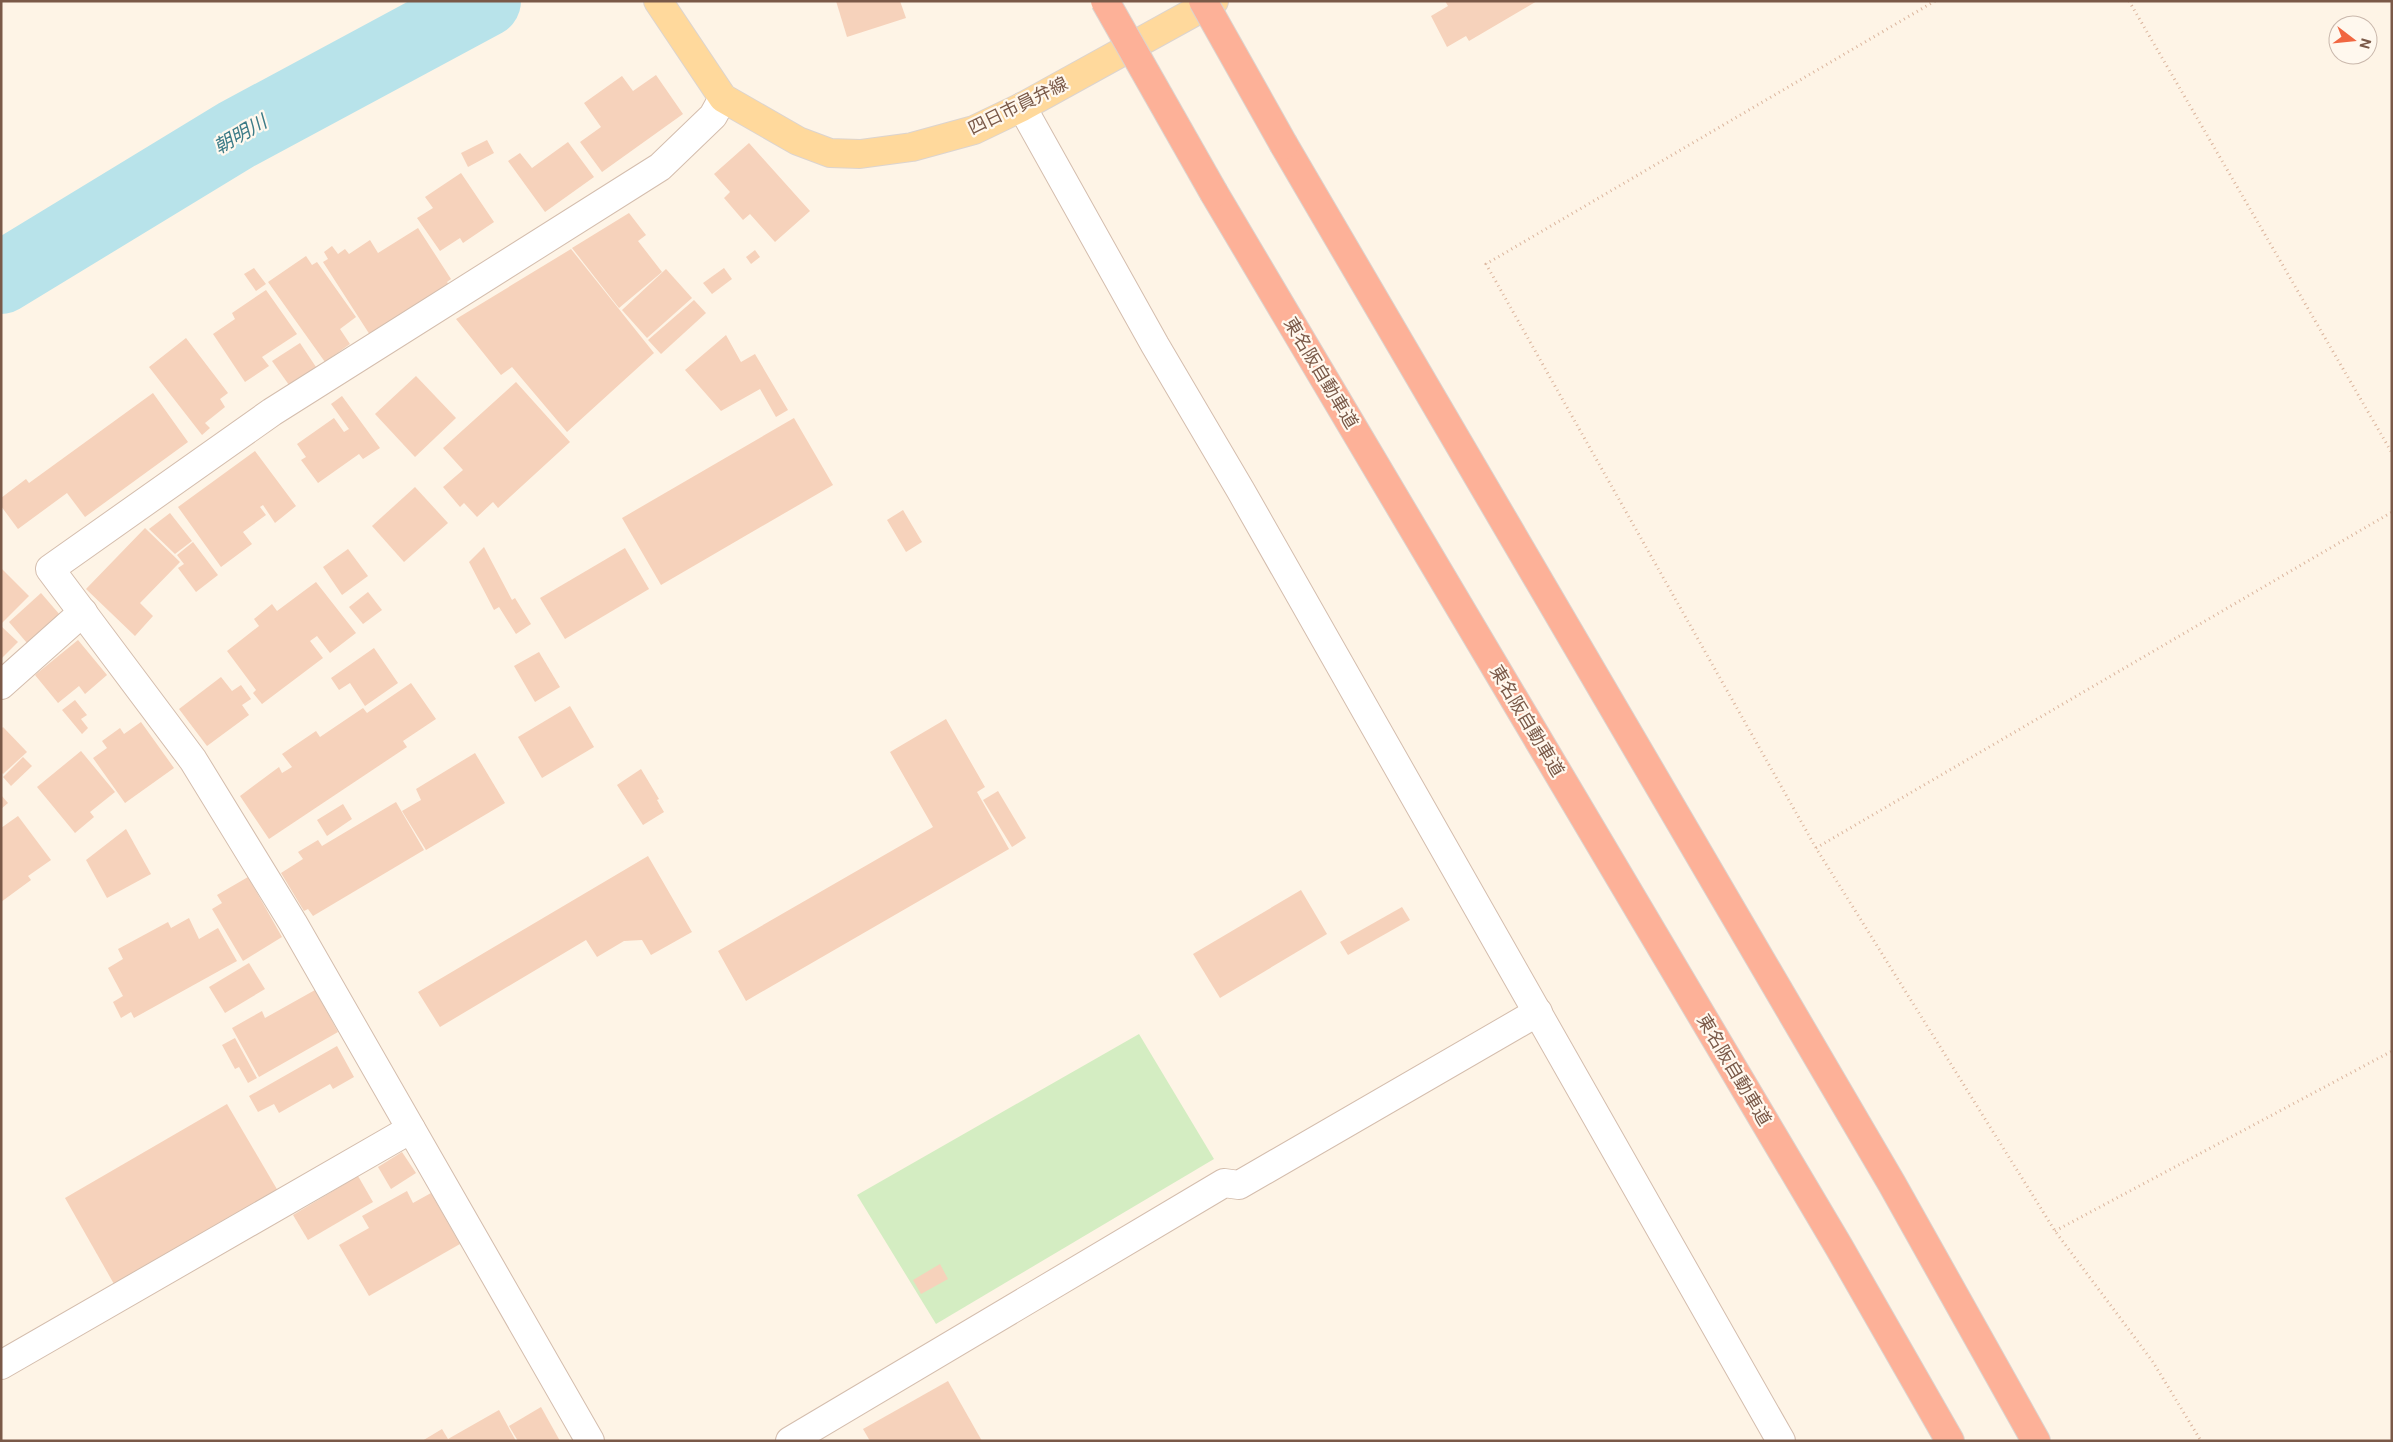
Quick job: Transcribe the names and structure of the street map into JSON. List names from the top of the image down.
{
  "streets": {
    "highway": ["東名阪自動車道"],
    "main road": ["四日市員弁線"]
  },
  "water": ["朝明川"],
  "north": "right"
}
